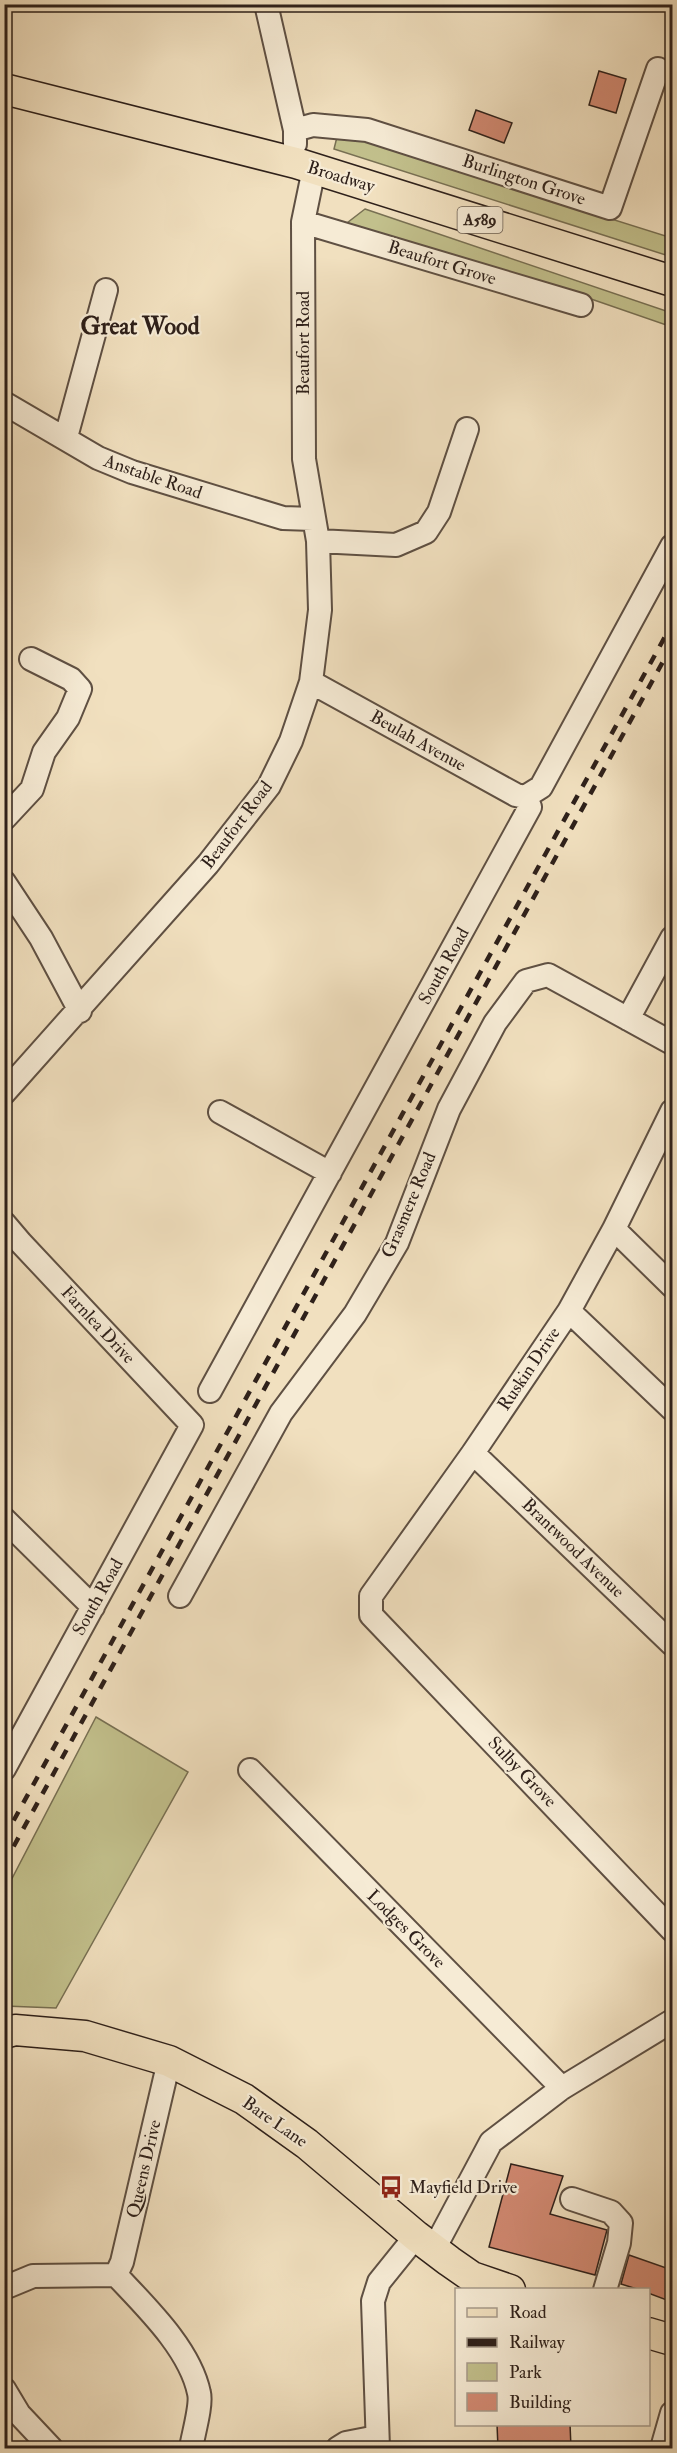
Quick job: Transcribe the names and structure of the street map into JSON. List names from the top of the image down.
{
  "streets": {
    "main road": ["Broadway", "A589", "Bare Lane"],
    "street": [
      "Burlington Grove",
      "Beaufort Grove",
      "Beaufort Road",
      "Anstable Road",
      "Beulah Avenue",
      "South Road",
      "Grasmere Road",
      "Farnlea Drive",
      "Ruskin Drive",
      "Brantwood Avenue",
      "Sulby Grove",
      "Lodges Grove",
      "Queens Drive"
    ]
  },
  "crossings": [
    ["Broadway", "Beaufort Road"],
    ["Burlington Grove", "Beaufort Road"],
    ["Beaufort Grove", "Beaufort Road"],
    ["Beaufort Road", "Anstable Road"],
    ["Beaufort Road", "Beulah Avenue"],
    ["Beulah Avenue", "South Road"],
    ["South Road", "Farnlea Drive"],
    ["Ruskin Drive", "Brantwood Avenue"],
    ["Ruskin Drive", "Sulby Grove"],
    ["Bare Lane", "Queens Drive"]
  ],
  "districts": ["Great Wood"],
  "places": {
    "bus stop": ["Mayfield Drive"]
  },
  "legend": [
    "Road",
    "Railway",
    "Park",
    "Building"
  ]
}
